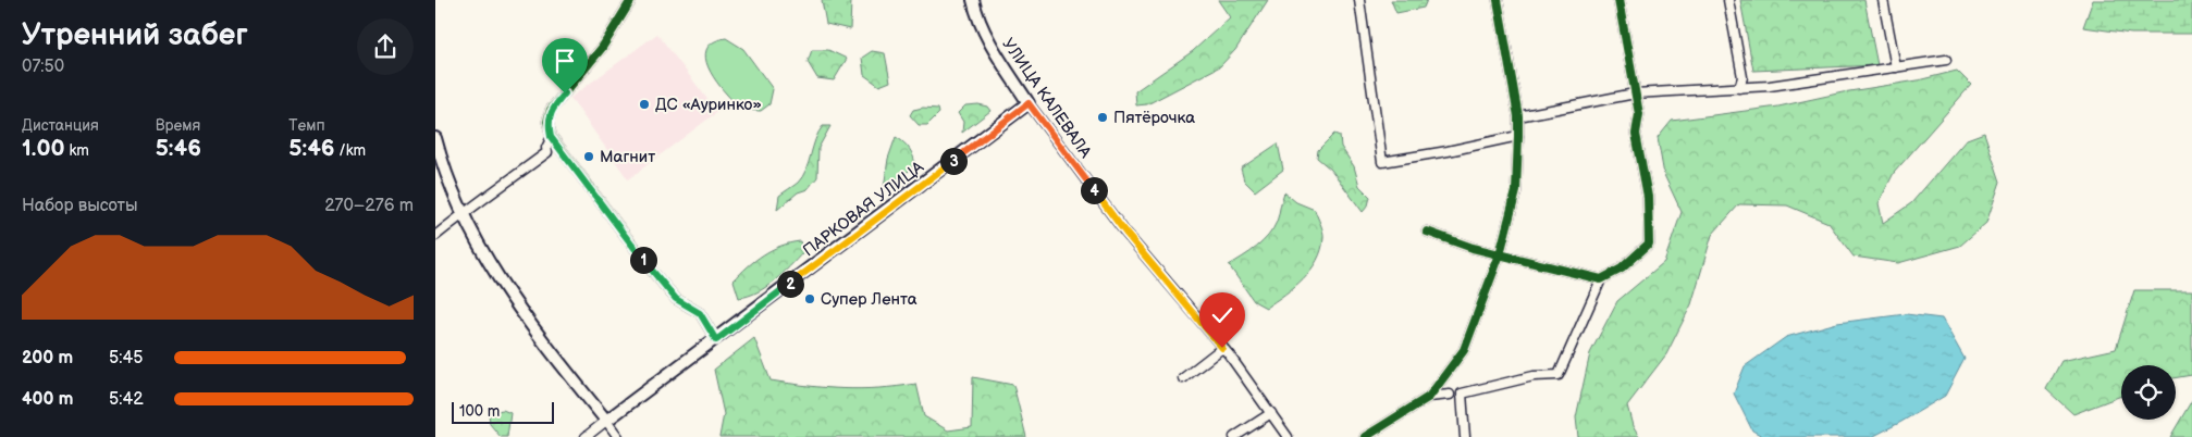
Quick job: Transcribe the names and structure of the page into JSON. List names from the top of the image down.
{
  "streets": {
    "main road": ["УЛИЦА КАЛЕВАЛА", "ПАРКОВАЯ УЛИЦА"]
  },
  "crossings": [
    ["УЛИЦА КАЛЕВАЛА", "ПАРКОВАЯ УЛИЦА"]
  ],
  "places": [
    "ДС «Ауринко»",
    "Пятёрочка",
    "Магнит",
    "Супер Лента"
  ],
  "scale_bar": "100 m",
  "page": {
    "heading": ["Утренний забег", "07:50"],
    "stats": [
      ["Дистанция", "1.00 km"],
      ["Время", "5:46"],
      ["Темп", "5:46 /km"]
    ],
    "pins": [
      "3",
      "4",
      "1",
      "2"
    ],
    "chart": ["Набор высоты", "270–276 m"],
    "list": [
      {
        "name": "200 m",
        "note": "5:45"
      },
      {
        "name": "400 m",
        "note": "5:42"
      }
    ],
    "scale": "100 m"
  }
}
